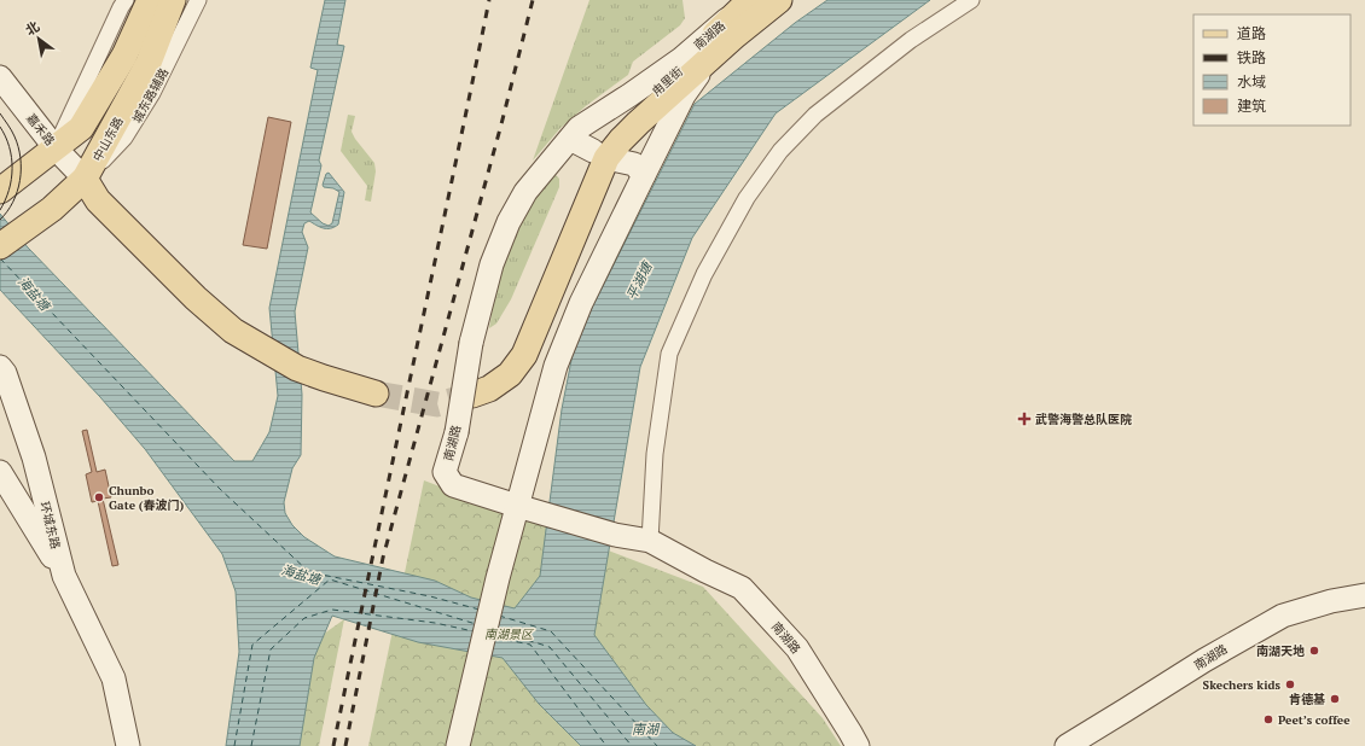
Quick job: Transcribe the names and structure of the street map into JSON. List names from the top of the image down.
{
  "streets": {
    "main road": ["甪里街", "中山东路"],
    "street": [
      "南湖路",
      "城东路辅路",
      "嘉禾路",
      "环城东路"
    ]
  },
  "crossings": [
    ["南湖路", "甪里街"],
    ["城东路辅路", "嘉禾路"],
    ["城东路辅路", "中山东路"],
    ["嘉禾路", "中山东路"]
  ],
  "water": ["平湖塘", "海盐塘", "南湖"],
  "parks": ["南湖景区"],
  "places": {
    "health": ["武警海警总队医院"],
    "other": [
      "Chunbo Gate (春波门)",
      "南湖天地",
      "Skechers kids",
      "肯德基",
      "Peet’s coffee"
    ]
  },
  "legend": [
    "道路",
    "铁路",
    "水域",
    "建筑"
  ],
  "north": "top left"
}
